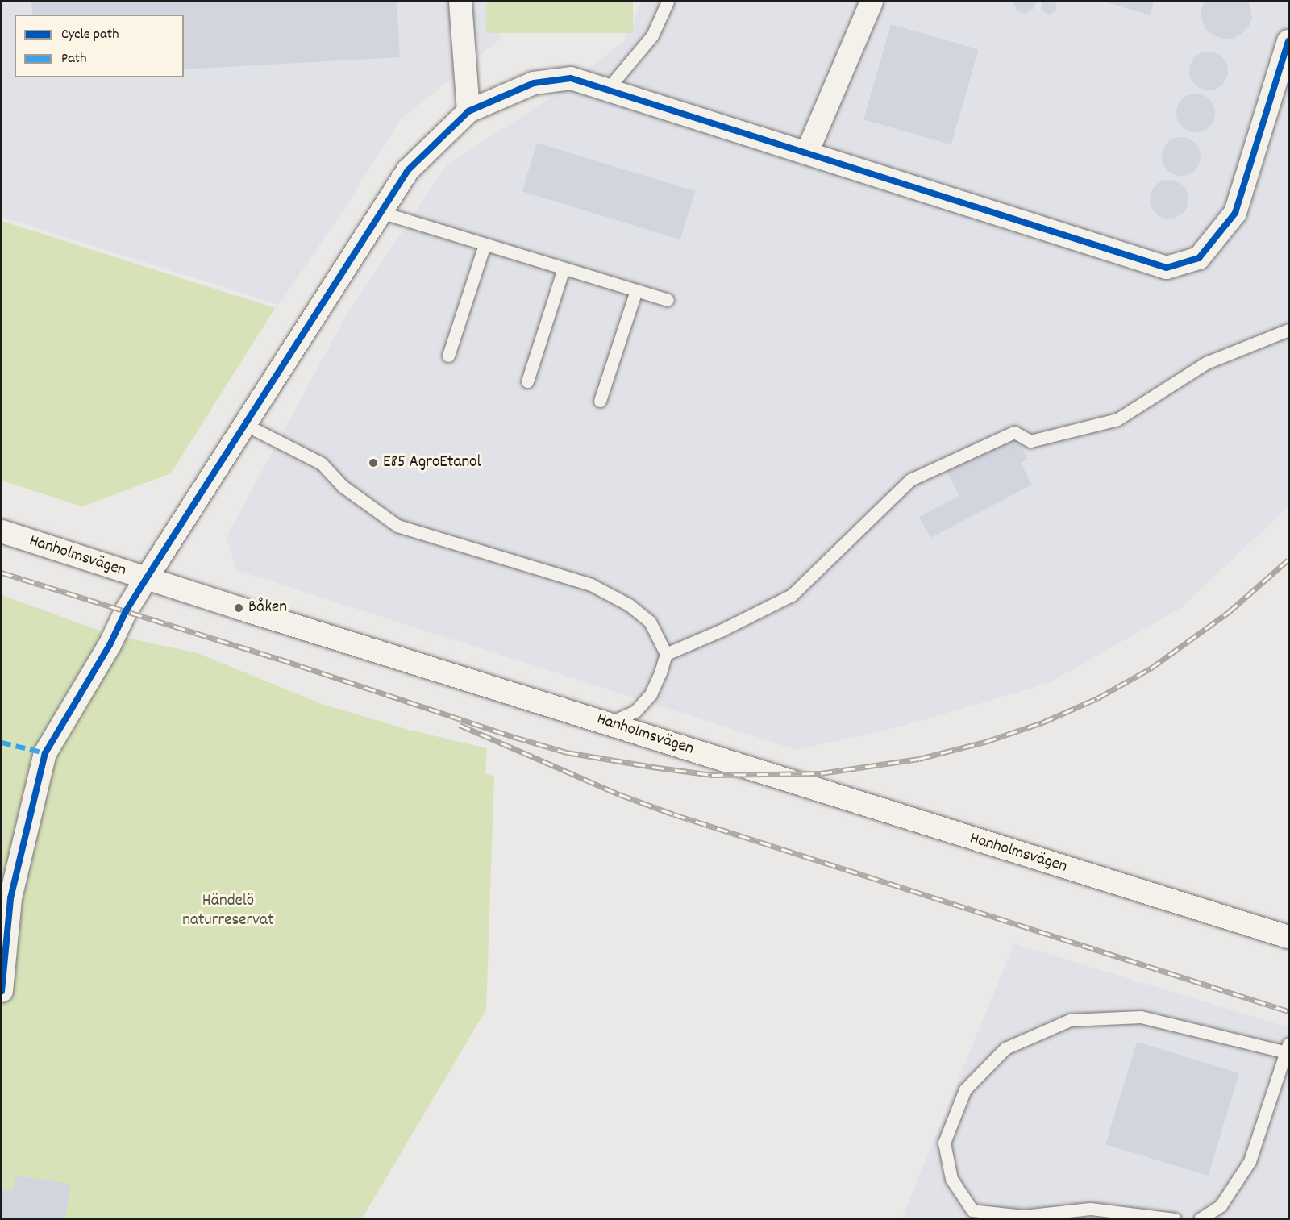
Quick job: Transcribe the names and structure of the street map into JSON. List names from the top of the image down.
{
  "streets": {
    "street": ["Hanholmsvägen"]
  },
  "parks": ["Händelö naturreservat"],
  "places": ["E85 AgroEtanol", "Båken"],
  "legend": ["Cycle path", "Path"]
}
